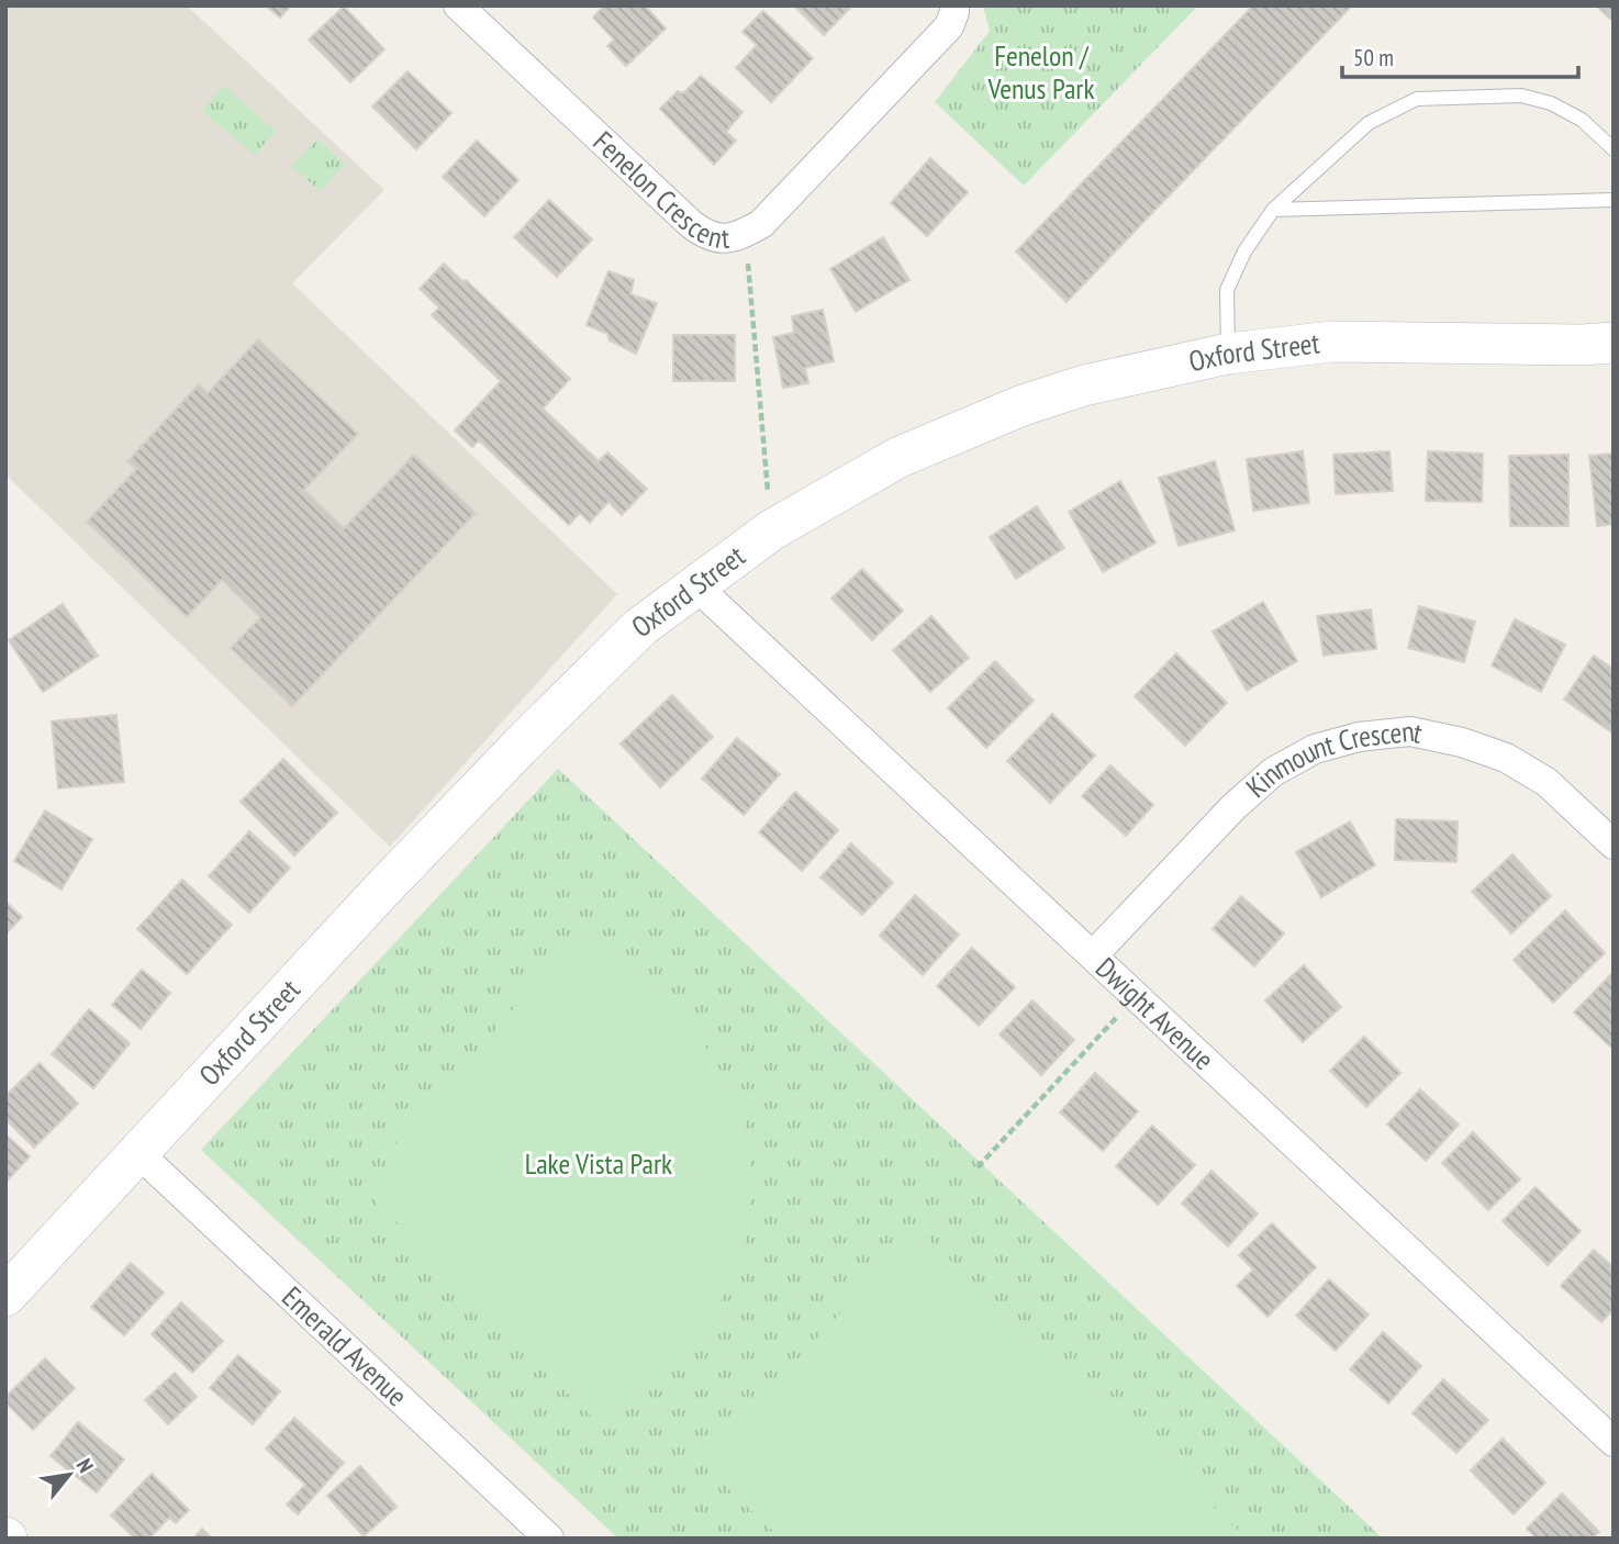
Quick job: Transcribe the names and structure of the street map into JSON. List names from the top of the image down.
{
  "streets": {
    "street": [
      "Fenelon Crescent",
      "Oxford Street",
      "Kinmount Crescent",
      "Dwight Avenue",
      "Emerald Avenue"
    ]
  },
  "crossings": [
    ["Oxford Street", "Dwight Avenue"],
    ["Oxford Street", "Emerald Avenue"],
    ["Kinmount Crescent", "Dwight Avenue"]
  ],
  "parks": ["Fenelon / Venus Park", "Lake Vista Park"],
  "scale_bar": "50 m",
  "north": "top right"
}
